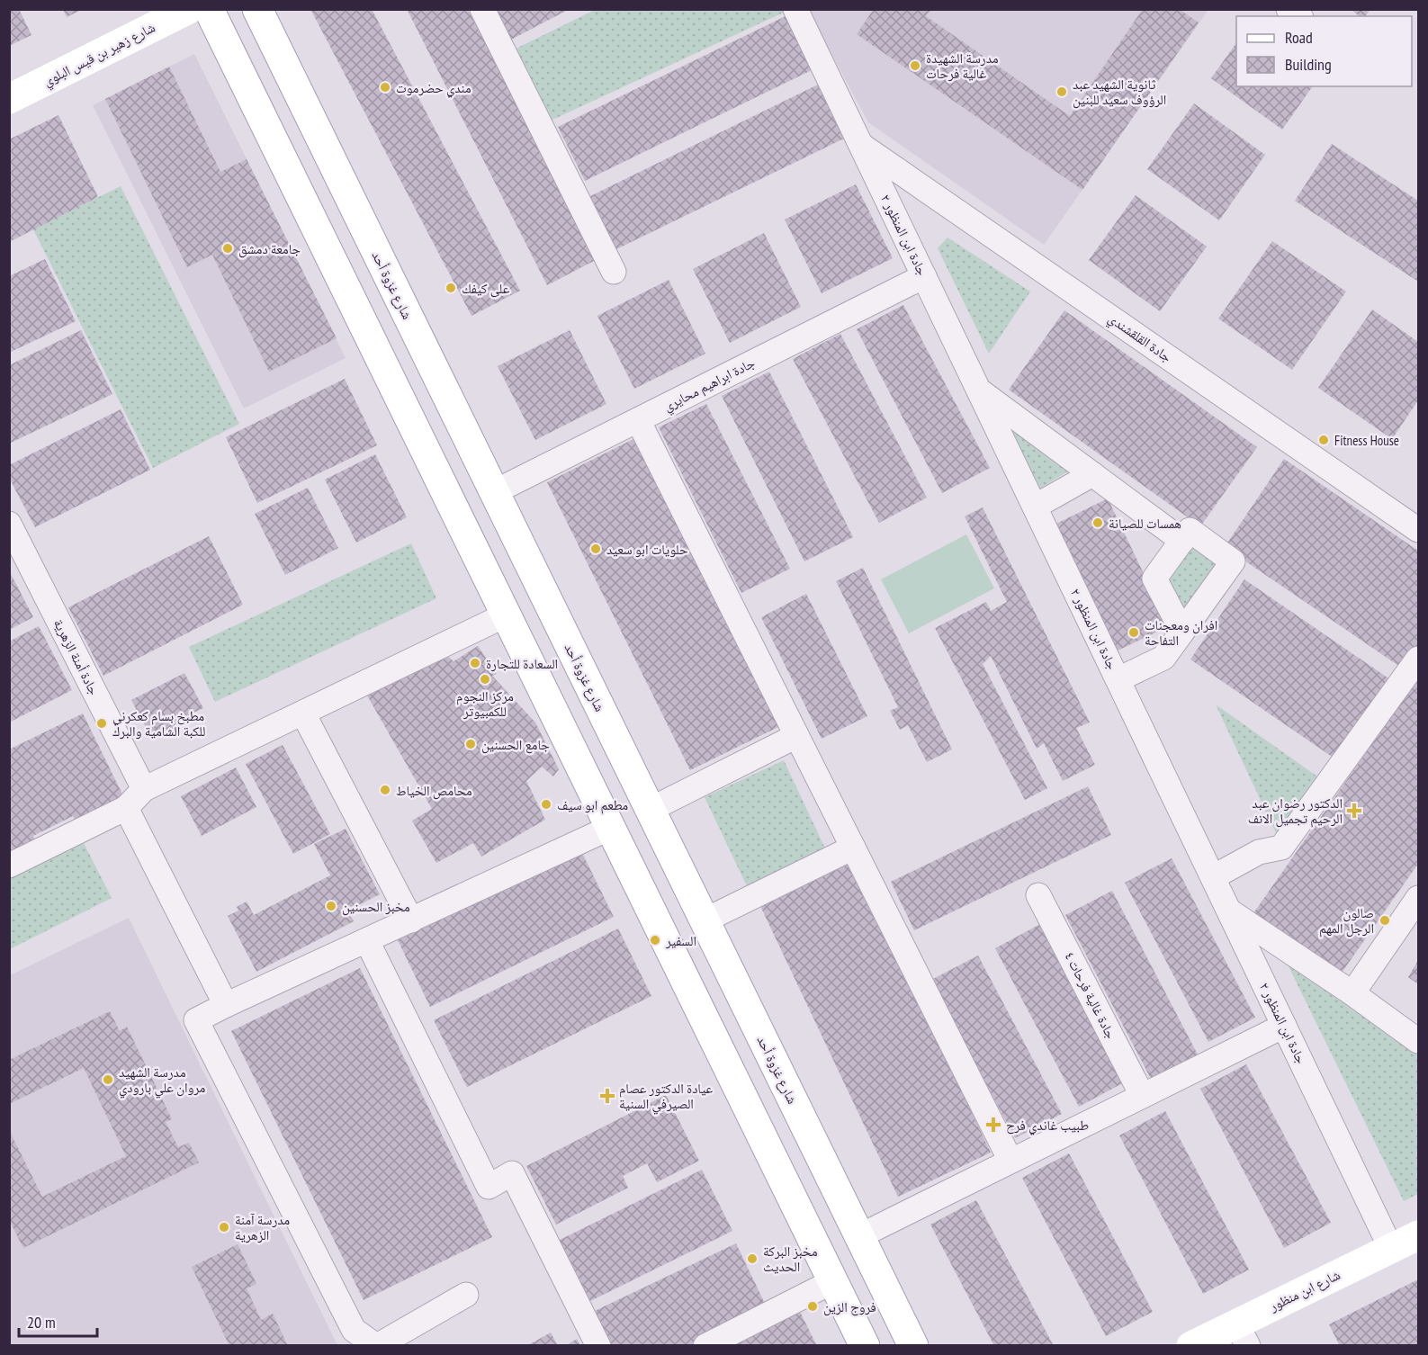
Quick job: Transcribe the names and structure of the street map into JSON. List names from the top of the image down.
{
  "streets": {
    "main road": ["شارع زهير بن قيس البلوي", "شارع غزوة أحد", "شارع ابن منظور"],
    "street": [
      "جادة ابن المنظور ٢",
      "جادة القلقشندي",
      "جادة ابراهيم محايري",
      "جادة أمنة الزهرية",
      "جادة غالية فرحات ٤"
    ]
  },
  "crossings": [
    ["جادة ابن المنظور ٢", "جادة القلقشندي"],
    ["جادة ابن المنظور ٢", "جادة ابراهيم محايري"],
    ["جادة ابن المنظور ٢", "شارع ابن منظور"],
    ["شارع غزوة أحد", "جادة ابراهيم محايري"]
  ],
  "places": {
    "other": [
      "مدرسة الشهيدة غالية فرحات",
      "مندي حضرموت",
      "ثانوية الشهيد عبد الرؤوف سعيد للبنين",
      "جامعة دمشق",
      "على كيفك",
      "Fitness House",
      "همسات للصيانة",
      "حلويات ابو سعيد",
      "افران ومعجنات التفاحة",
      "السعادة للتجارة",
      "مركز النجوم للكمبيوتر",
      "مطبخ بسام كعكرني للكبة الشامية والبرك",
      "جامع الحسنين",
      "محامص الخياط",
      "مطعم ابو سيف",
      "مخبز الحسنين",
      "صالون الرجل المهم",
      "السفير",
      "مدرسة الشهيد مروان علي بارودي",
      "مدرسة آمنة الزهرية",
      "مخبز البركة الحديث",
      "فروج الزين"
    ],
    "health": ["الدكتور رضوان عبد الرحيم تجميل الانف", "عيادة الدكتور عصام الصيرفي السنية", "طبيب غاندي فرح"]
  },
  "legend": ["Road", "Building"],
  "scale_bar": "20 m"
}
